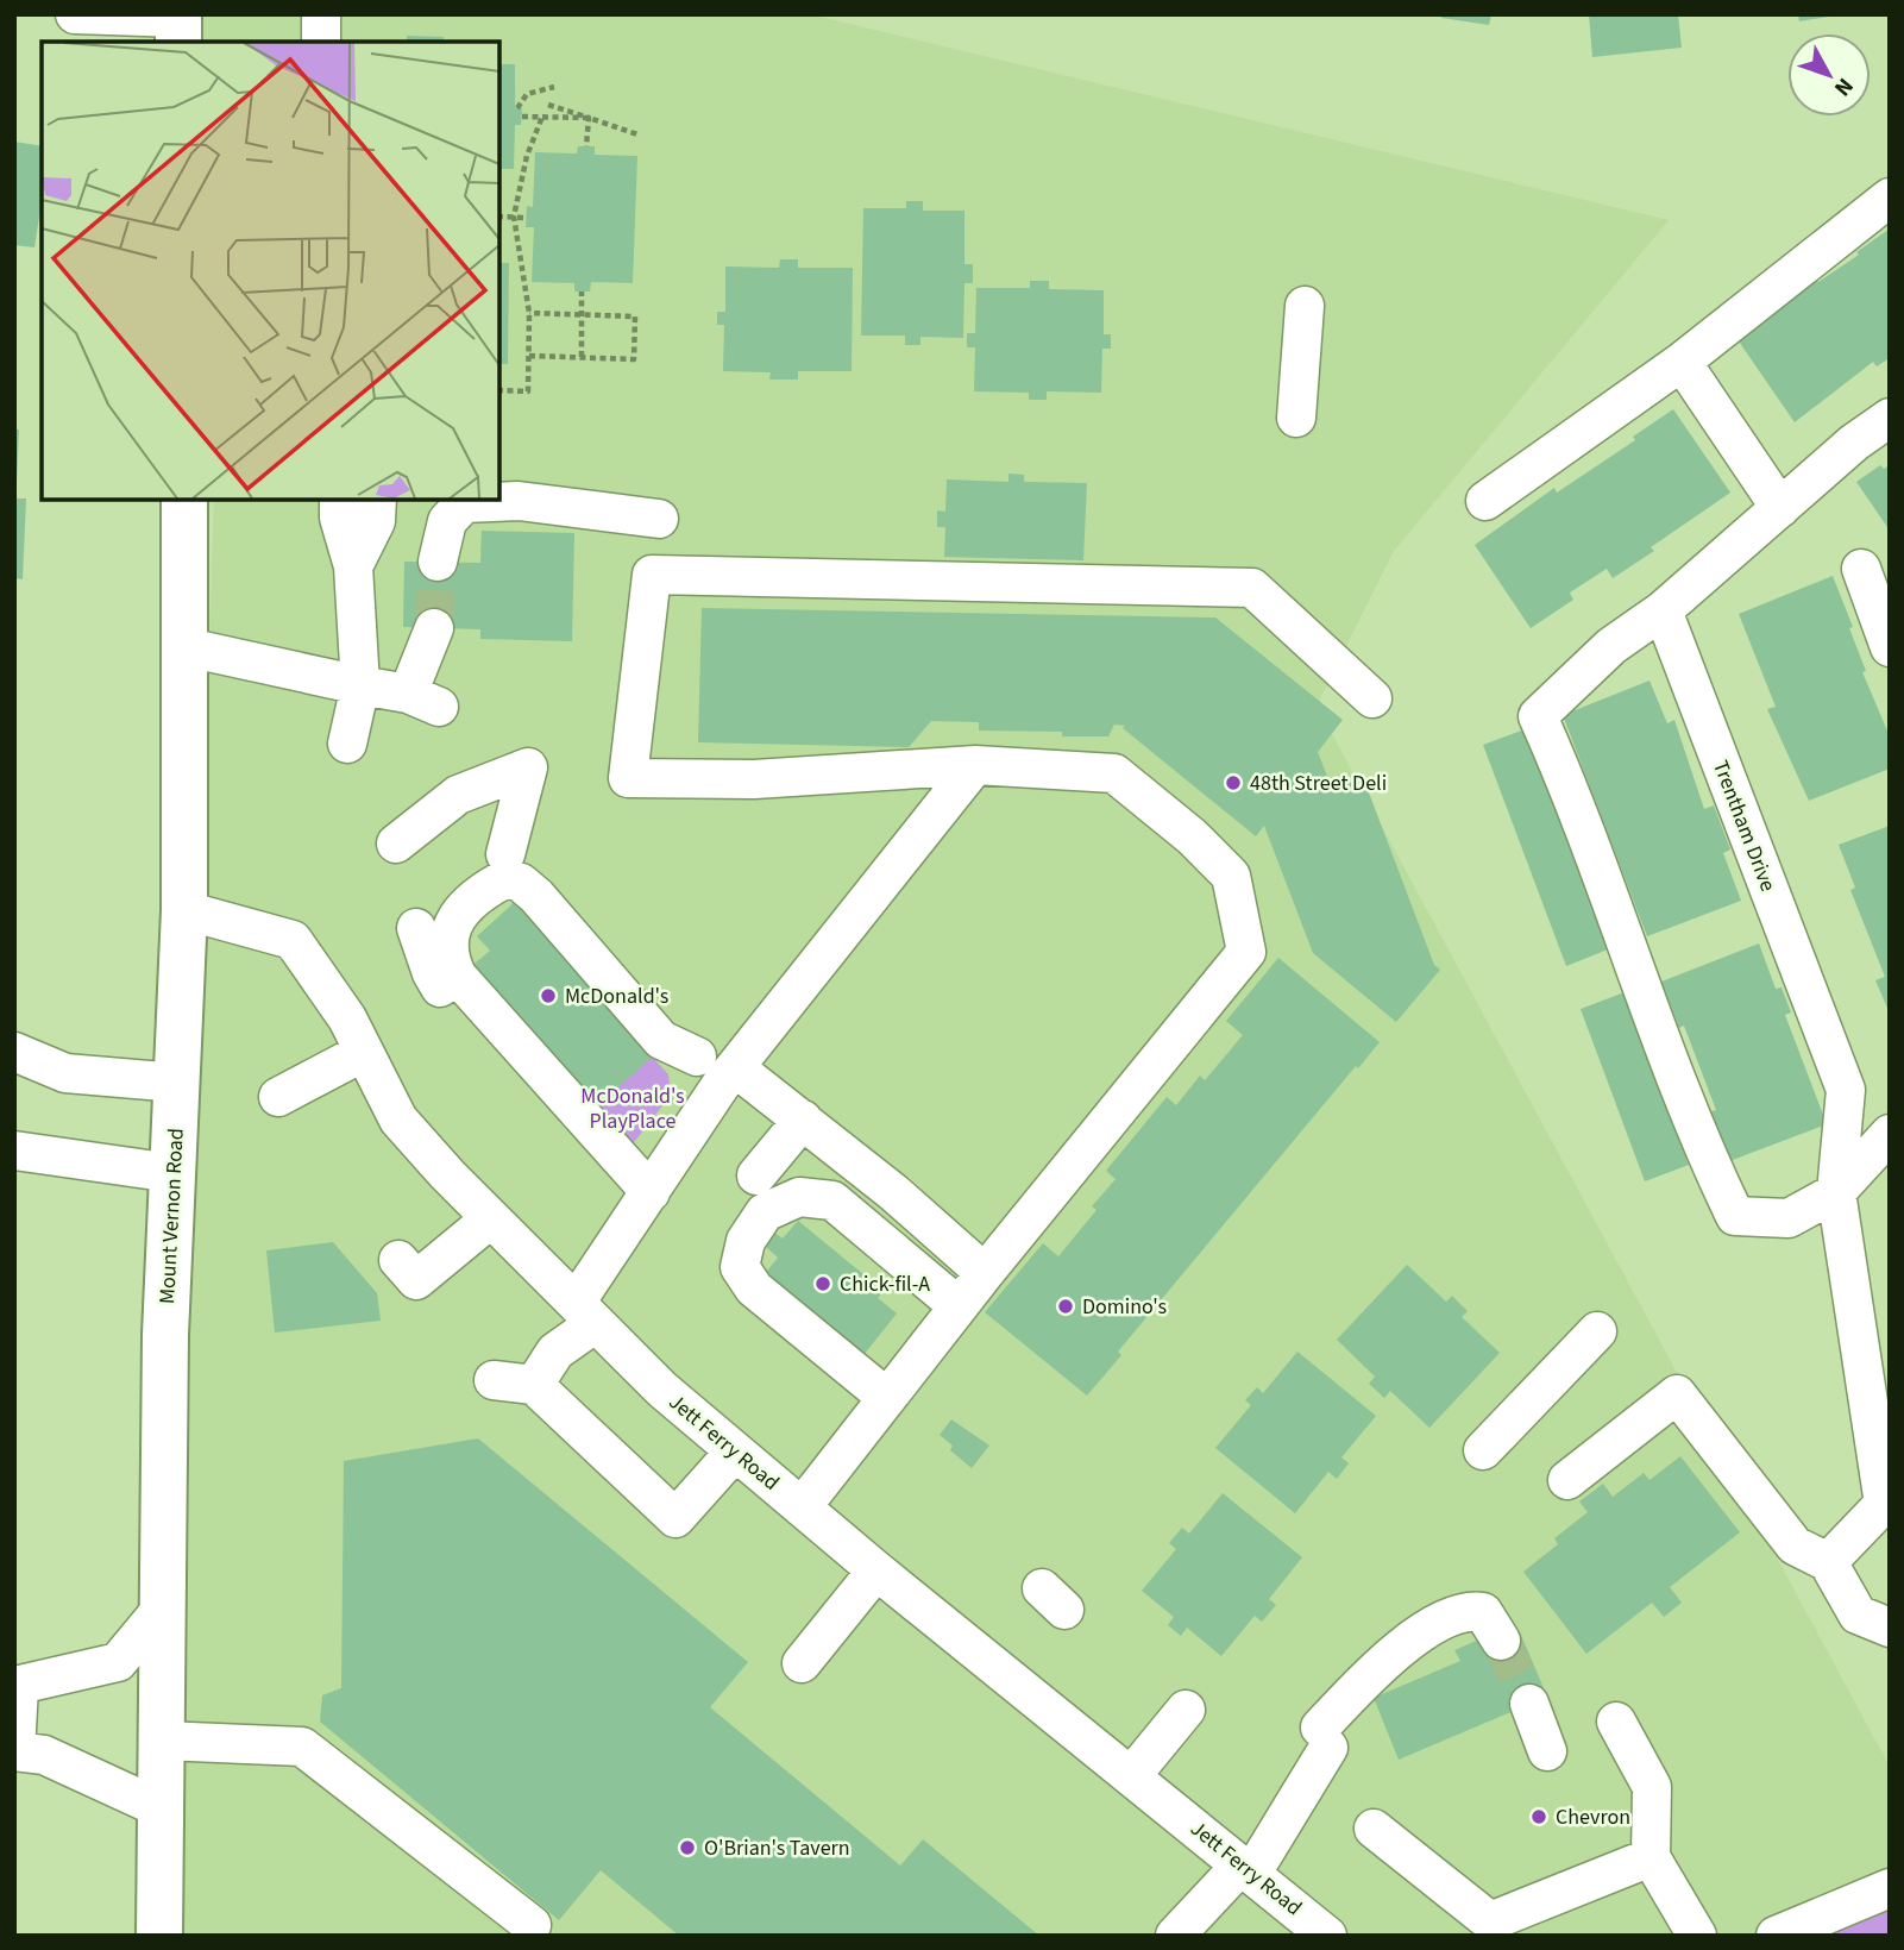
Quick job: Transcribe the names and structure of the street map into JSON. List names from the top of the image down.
{
  "streets": {
    "main road": ["Mount Vernon Road"],
    "street": ["Trentham Drive", "Jett Ferry Road"]
  },
  "crossings": [
    ["Mount Vernon Road", "Jett Ferry Road"]
  ],
  "parks": ["McDonald's PlayPlace"],
  "places": [
    "48th Street Deli",
    "McDonald's",
    "Chick-fil-A",
    "Domino's",
    "Chevron",
    "O'Brian's Tavern"
  ],
  "north": "bottom right"
}
